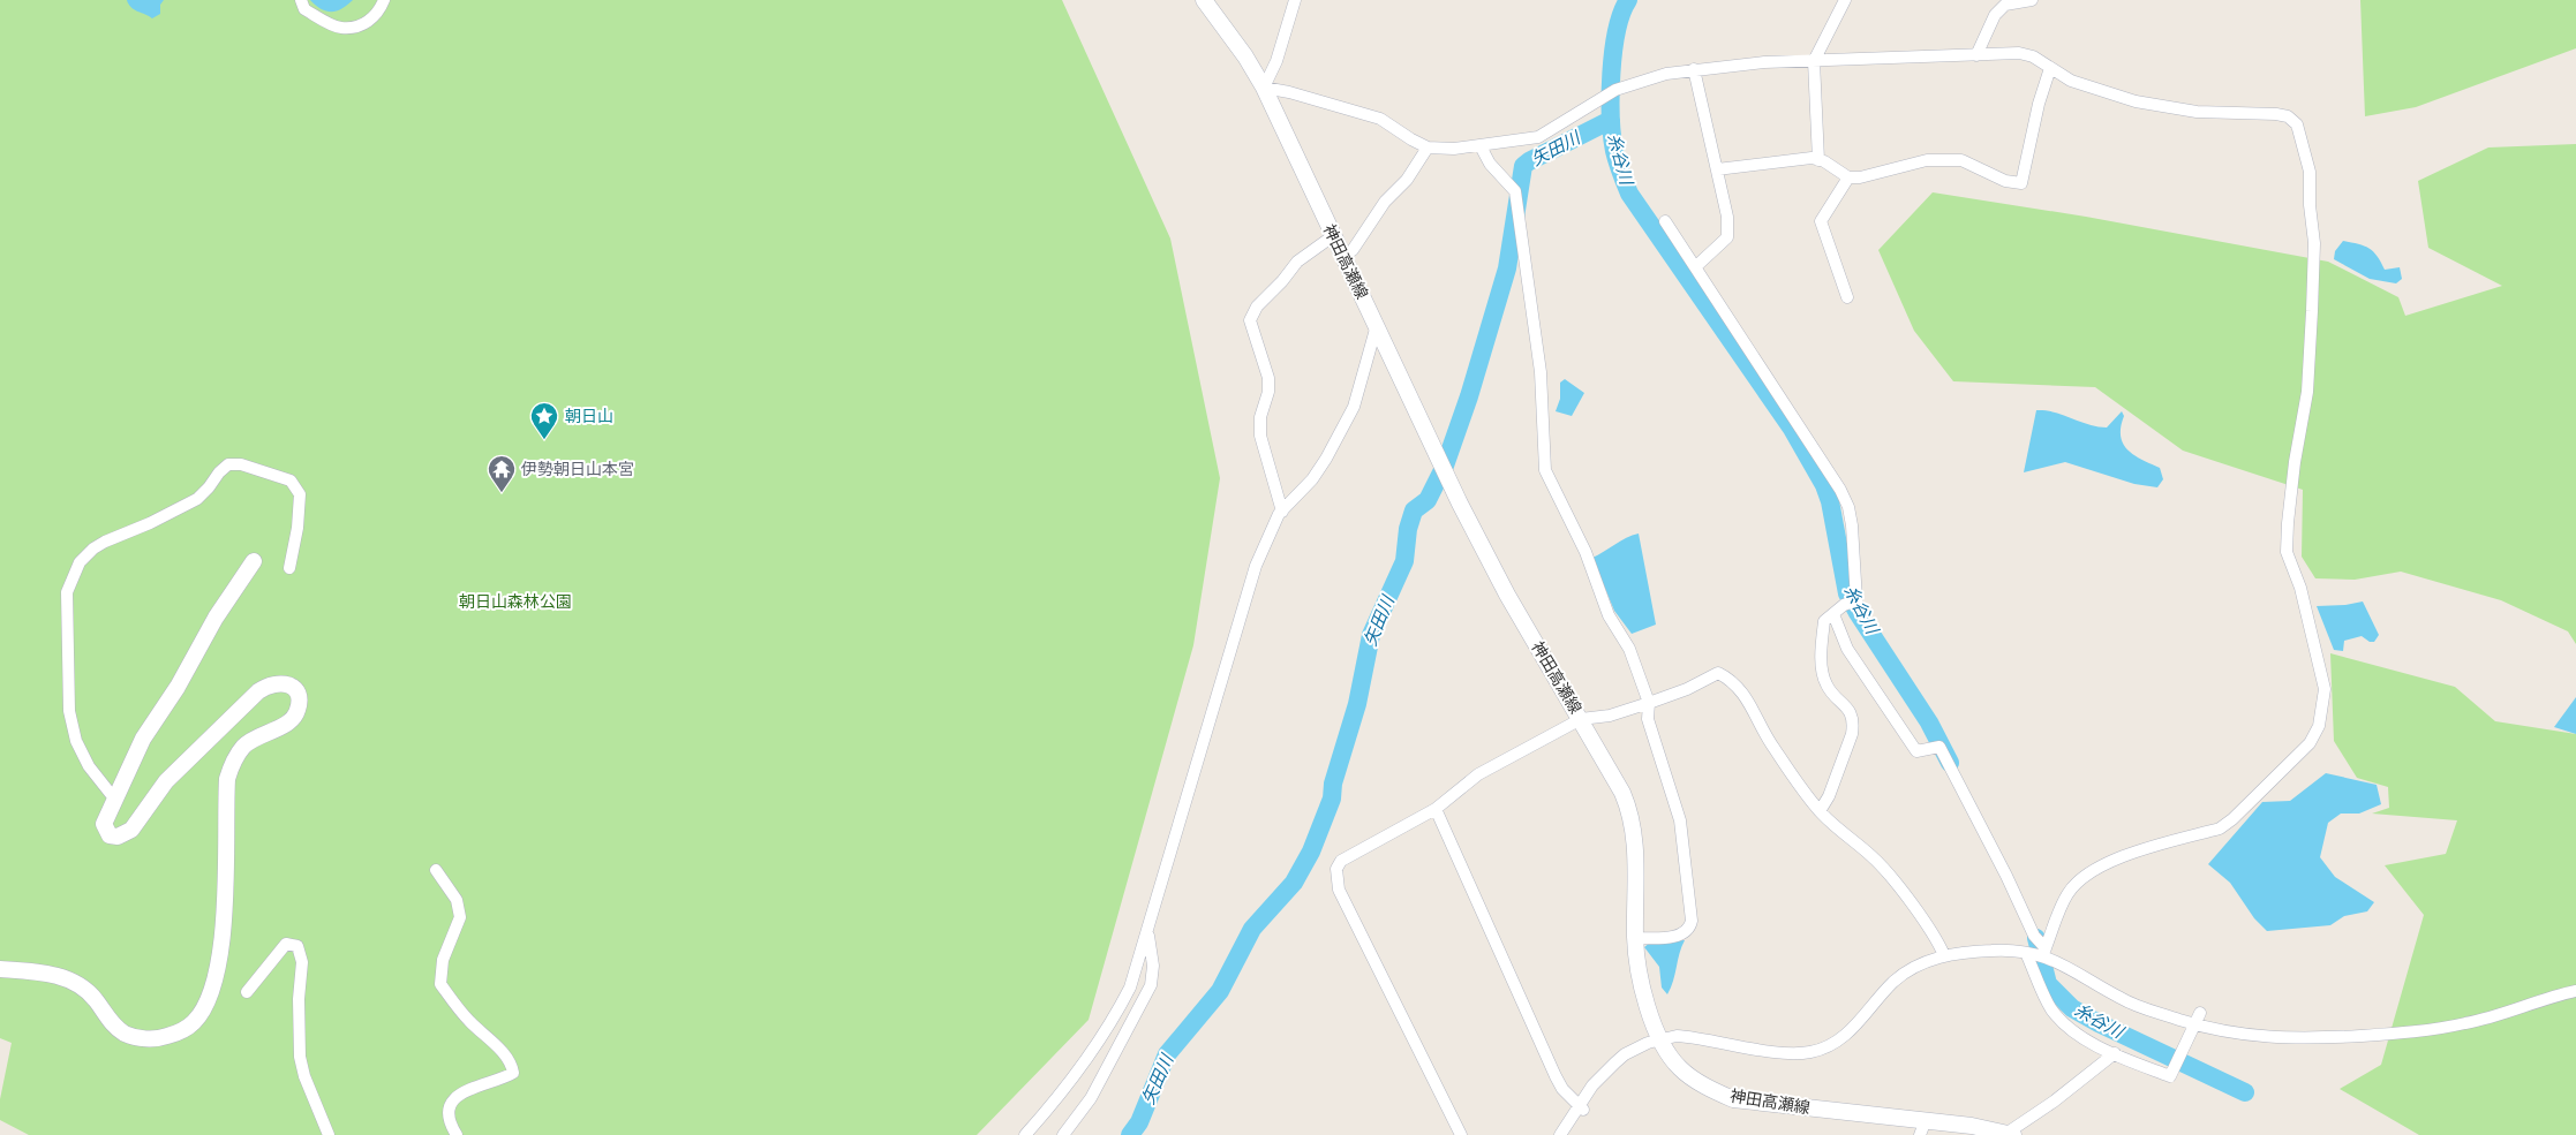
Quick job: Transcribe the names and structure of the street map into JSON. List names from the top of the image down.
{
  "streets": {
    "main road": ["神田高瀬線"]
  },
  "water": ["矢田川", "糸谷川"],
  "parks": ["朝日山森林公園"],
  "places": {
    "place": ["朝日山"],
    "temple": ["伊勢朝日山本宮"]
  }
}
